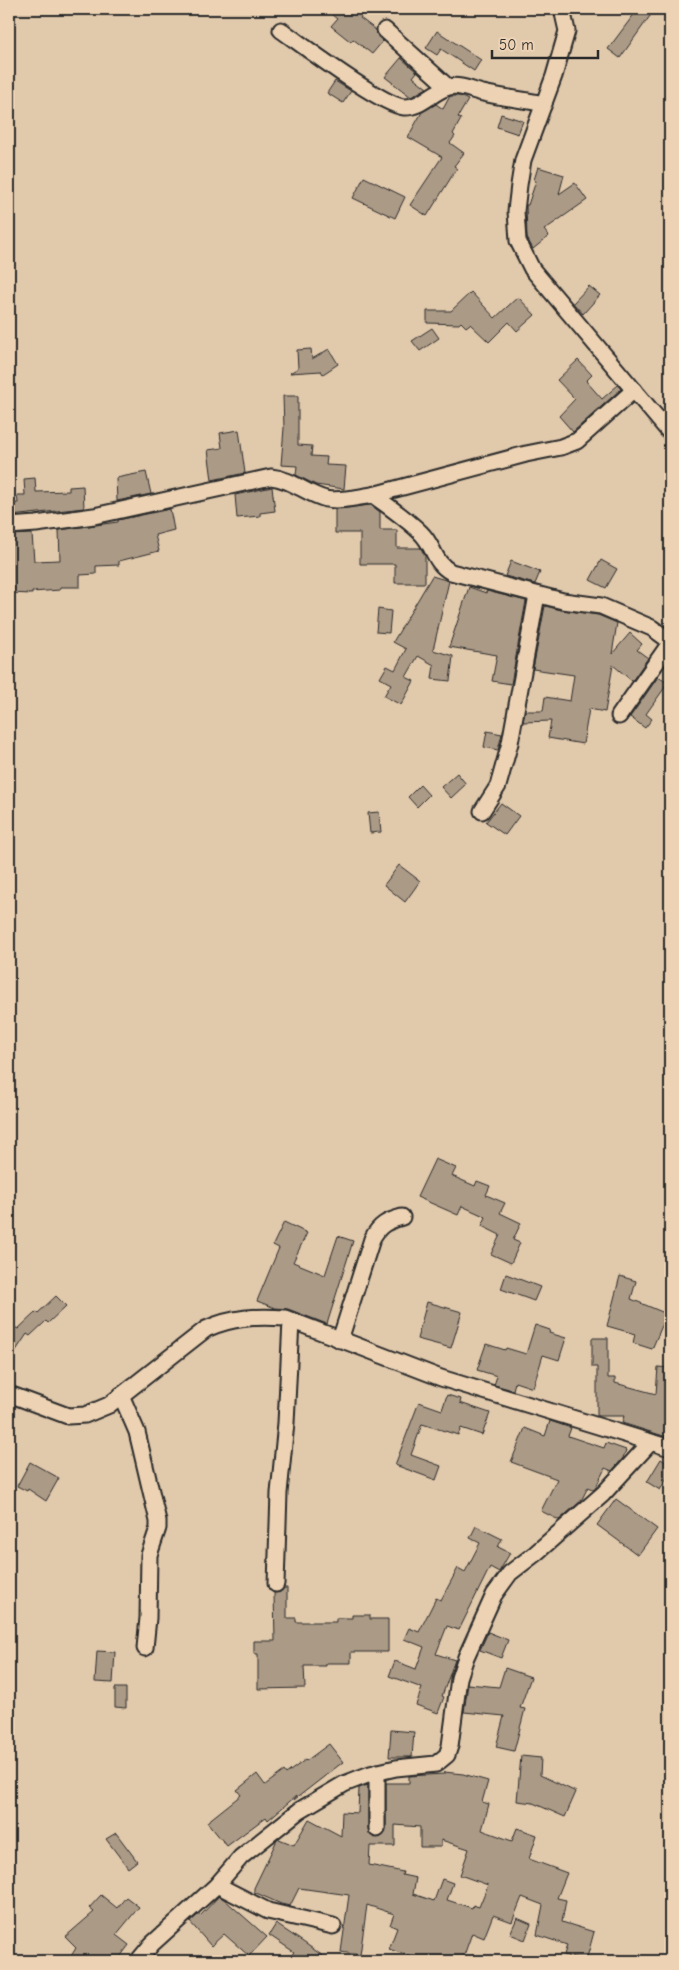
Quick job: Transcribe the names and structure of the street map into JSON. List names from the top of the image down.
{
  "scale_bar": "50 m"
}
